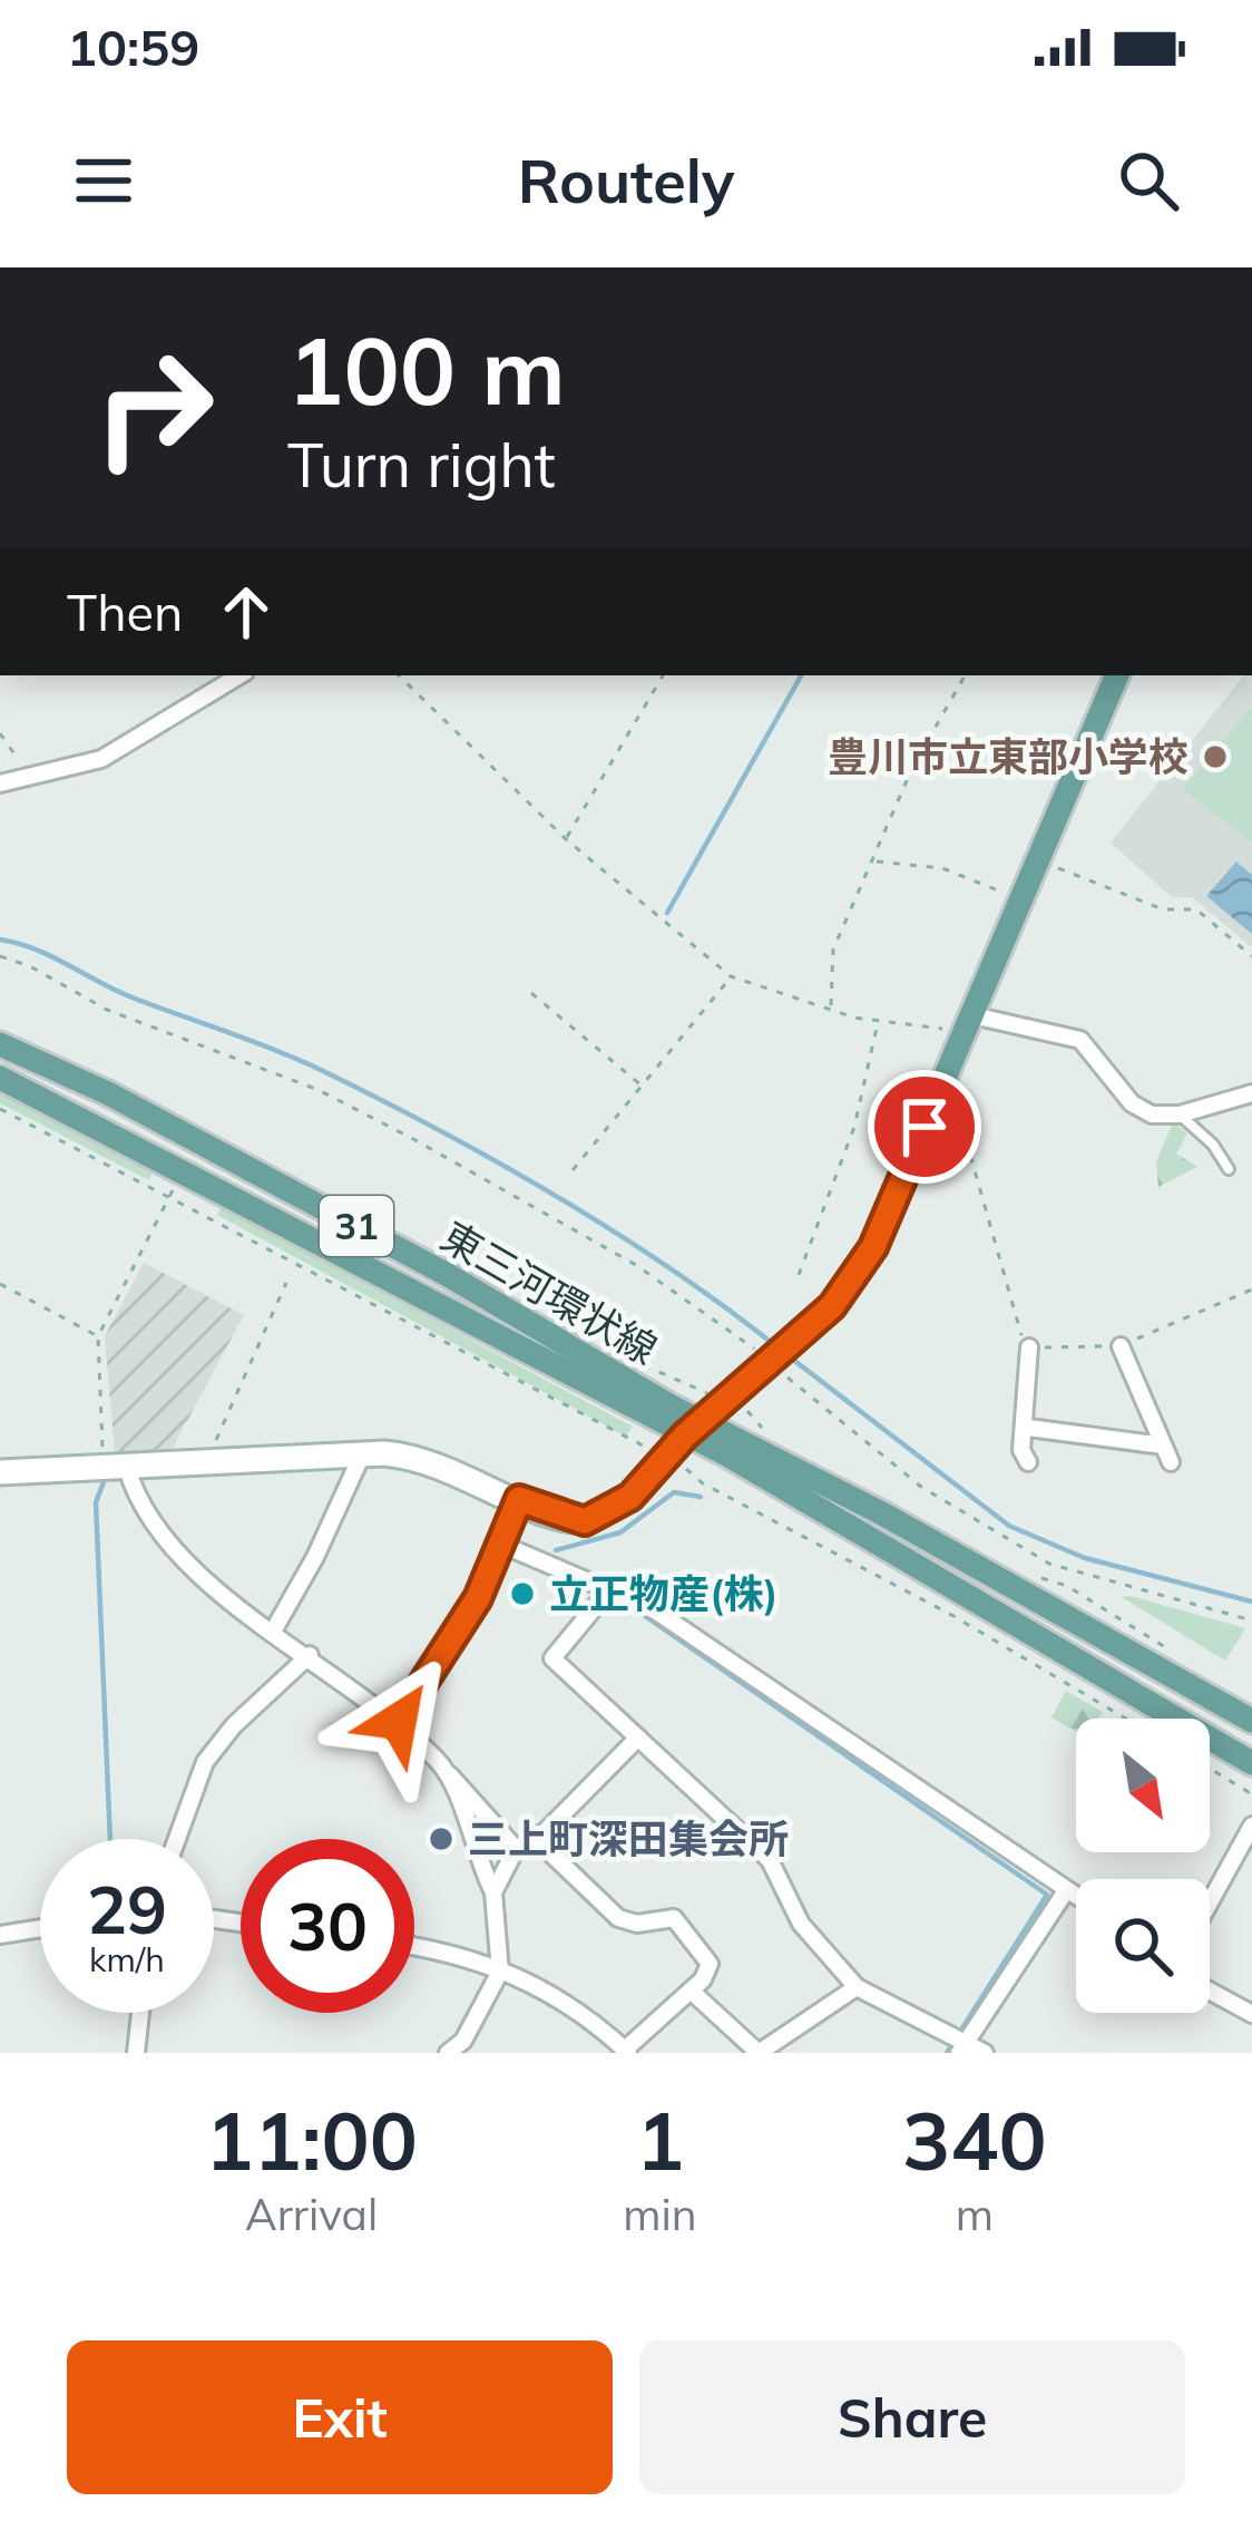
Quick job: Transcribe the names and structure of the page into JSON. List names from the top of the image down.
{
  "streets": {
    "main road": ["31", "東三河環状線"]
  },
  "places": ["豊川市立東部小学校", "立正物産(株)", "三上町深田集会所"],
  "north": "bottom right",
  "page": {
    "status": "10:59",
    "header": "Routely",
    "turn": ["100 m", "Turn right"],
    "then": "Then",
    "speed": "29 km/h",
    "limit": "30",
    "eta": [
      "11:00",
      "Arrival",
      "1",
      "min",
      "340",
      "m"
    ],
    "buttons": ["Exit", "Share"]
  }
}
